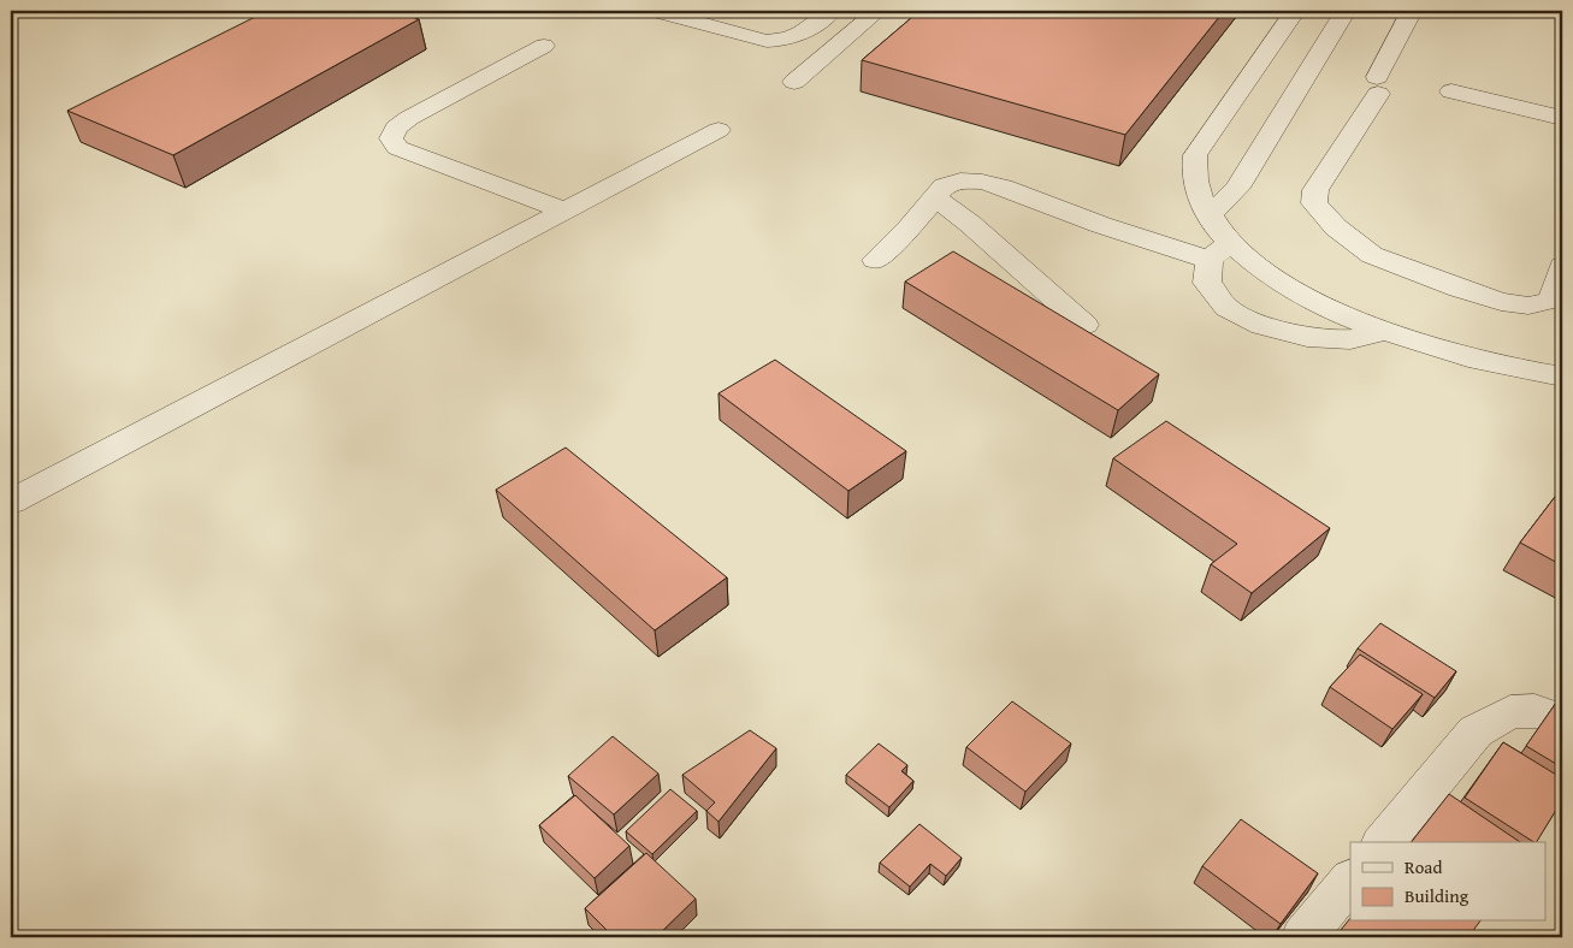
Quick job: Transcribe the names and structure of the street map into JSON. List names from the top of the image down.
{
  "legend": ["Road", "Building"]
}
